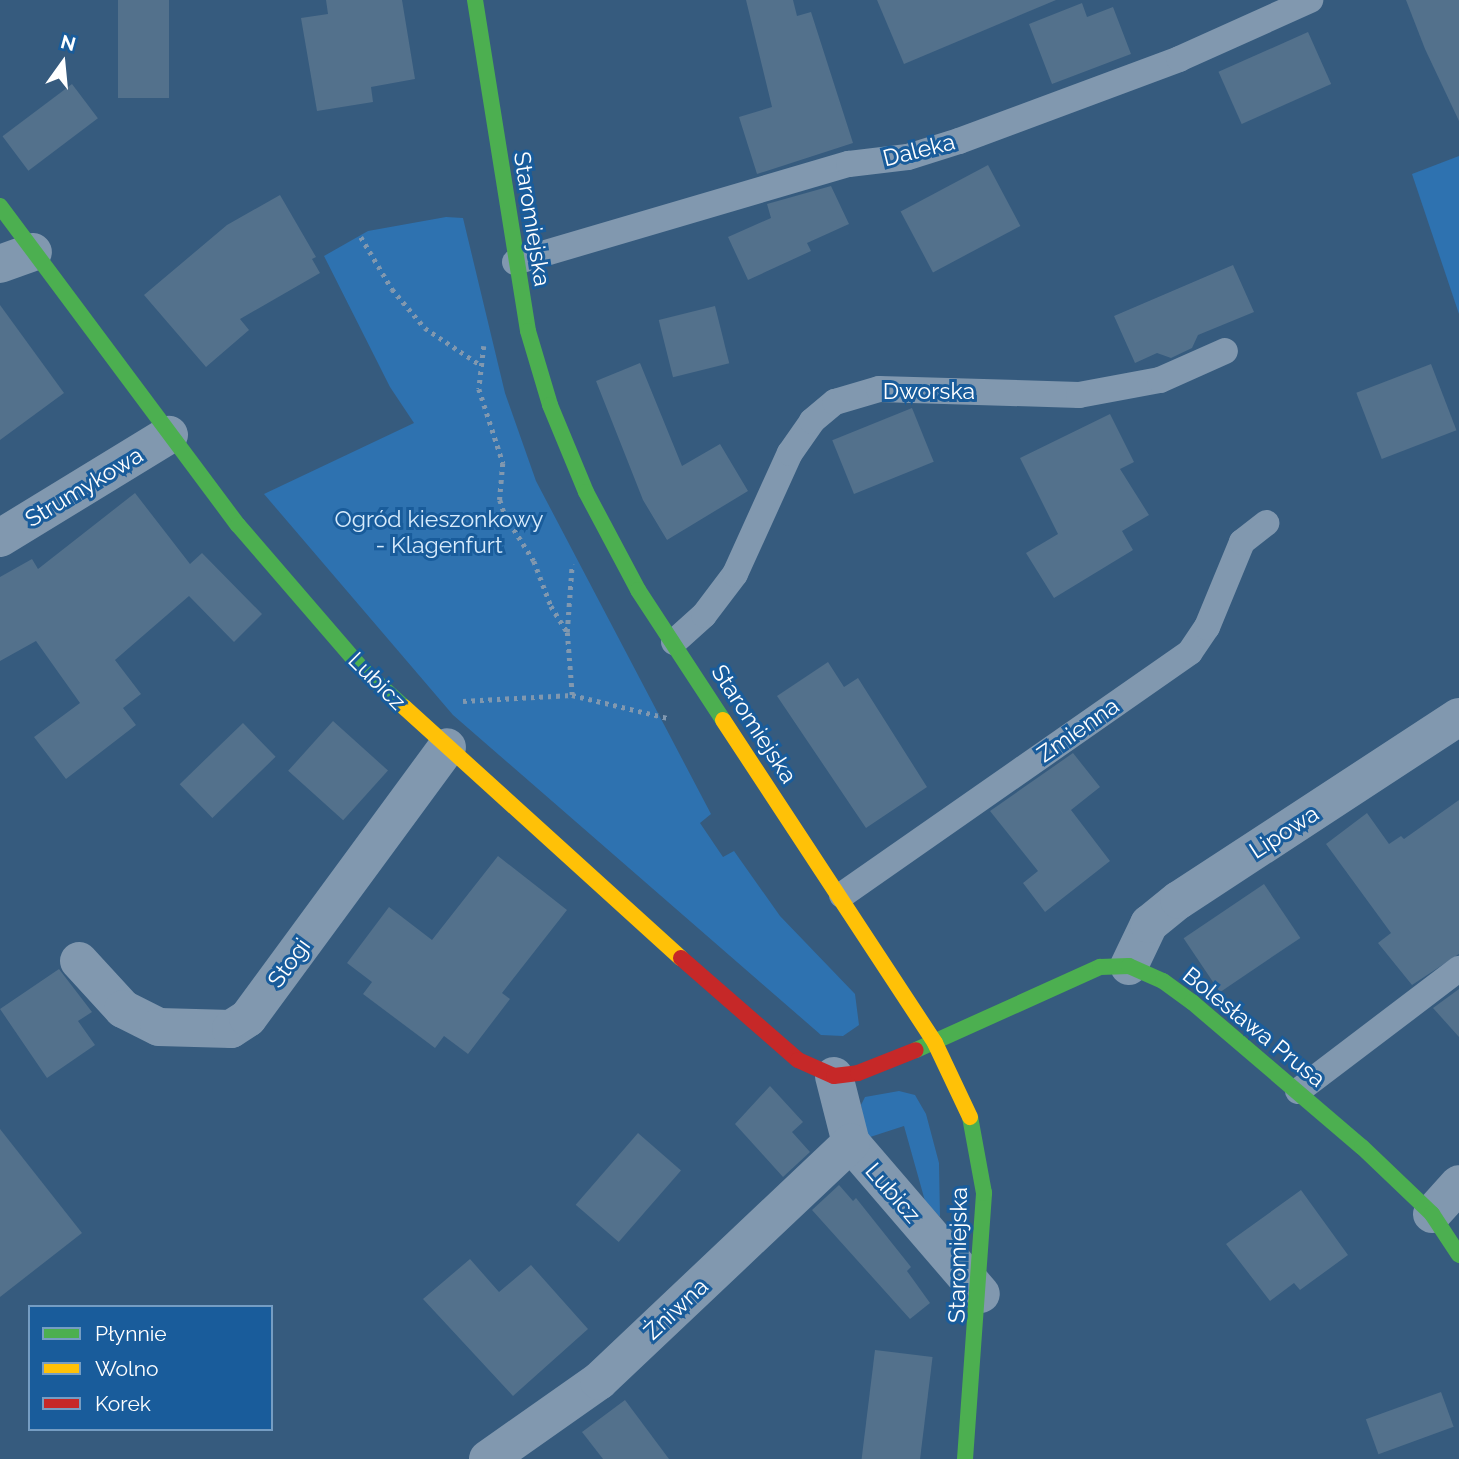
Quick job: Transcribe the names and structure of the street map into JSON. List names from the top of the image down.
{
  "streets": {
    "street": [
      "Staromiejska",
      "Strumykowa",
      "Lubicz",
      "Lipowa",
      "Stogi",
      "Bolesława Prusa",
      "Żniwna"
    ],
    "lane": ["Daleka", "Dworska", "Zmienna"]
  },
  "crossings": [
    ["Daleka", "Staromiejska"],
    ["Staromiejska", "Dworska"],
    ["Staromiejska", "Lubicz"],
    ["Staromiejska", "Zmienna"],
    ["Staromiejska", "Bolesława Prusa"],
    ["Strumykowa", "Lubicz"],
    ["Lubicz", "Stogi"],
    ["Lubicz", "Żniwna"],
    ["Lipowa", "Bolesława Prusa"]
  ],
  "parks": ["Ogród kieszonkowy - Klagenfurt"],
  "legend": ["Płynnie", "Wolno", "Korek"],
  "north": "top"
}
